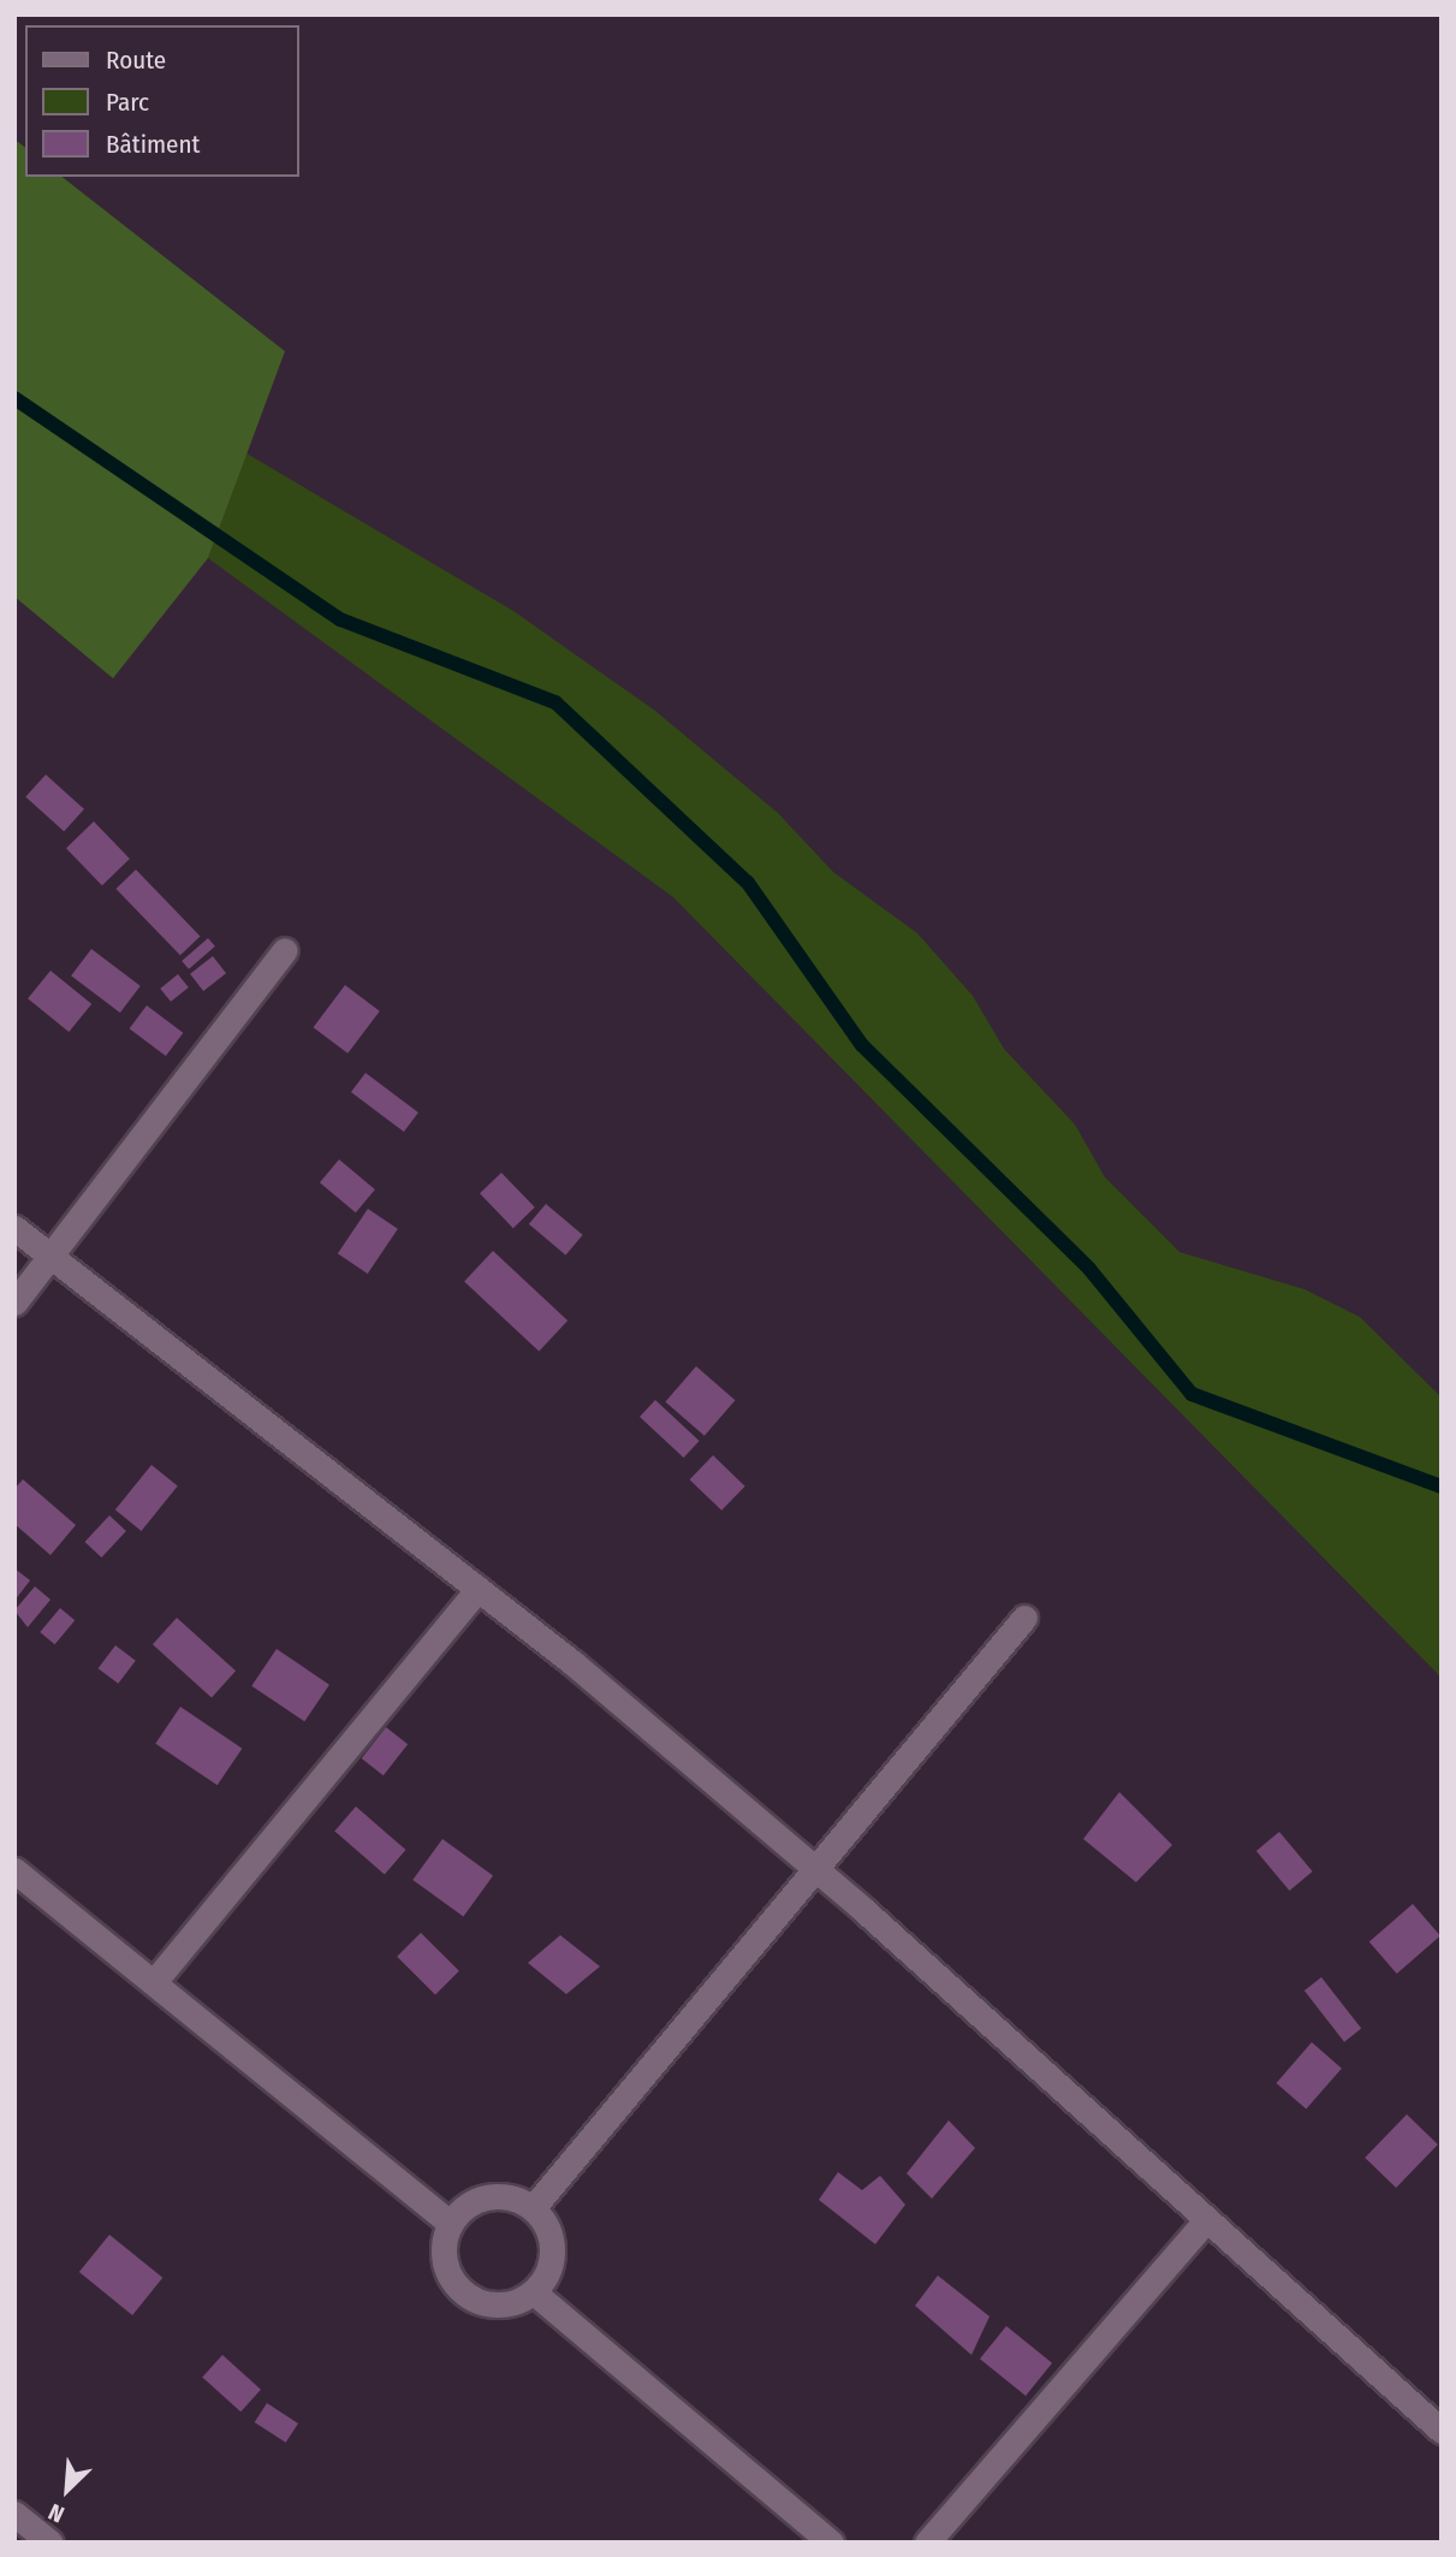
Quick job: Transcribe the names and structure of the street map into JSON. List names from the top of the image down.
{
  "legend": ["Route", "Parc", "Bâtiment"],
  "north": "bottom left"
}
